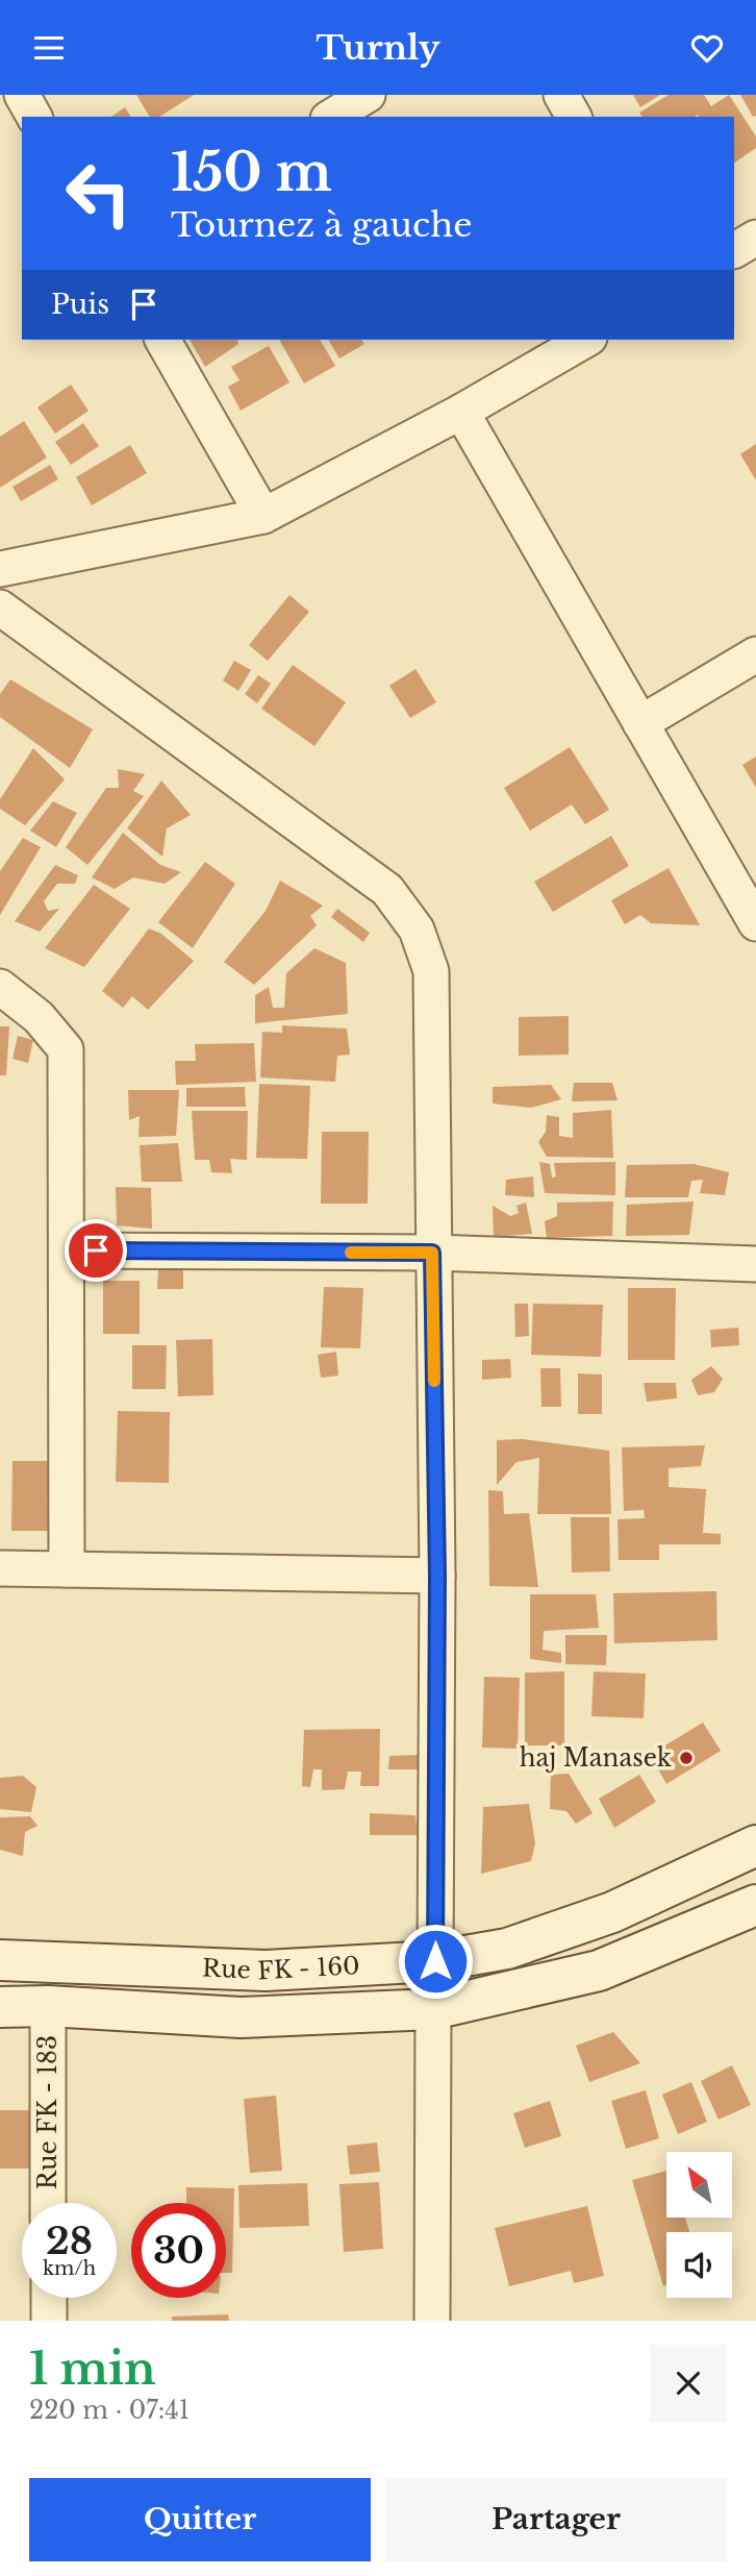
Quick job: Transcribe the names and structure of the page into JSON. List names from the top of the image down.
{
  "streets": {
    "main road": ["Rue FK - 160"],
    "street": ["Rue FK - 183"]
  },
  "crossings": [
    ["Rue FK - 160", "Rue FK - 183"]
  ],
  "places": ["haj Manasek"],
  "north": "top left",
  "page": {
    "header": "Turnly",
    "turn": ["150 m", "Tournez à gauche"],
    "then": "Puis",
    "speed": "28 km/h",
    "limit": "30",
    "heading": ["1 min", "220 m · 07:41"],
    "buttons": ["Quitter", "Partager"]
  }
}
